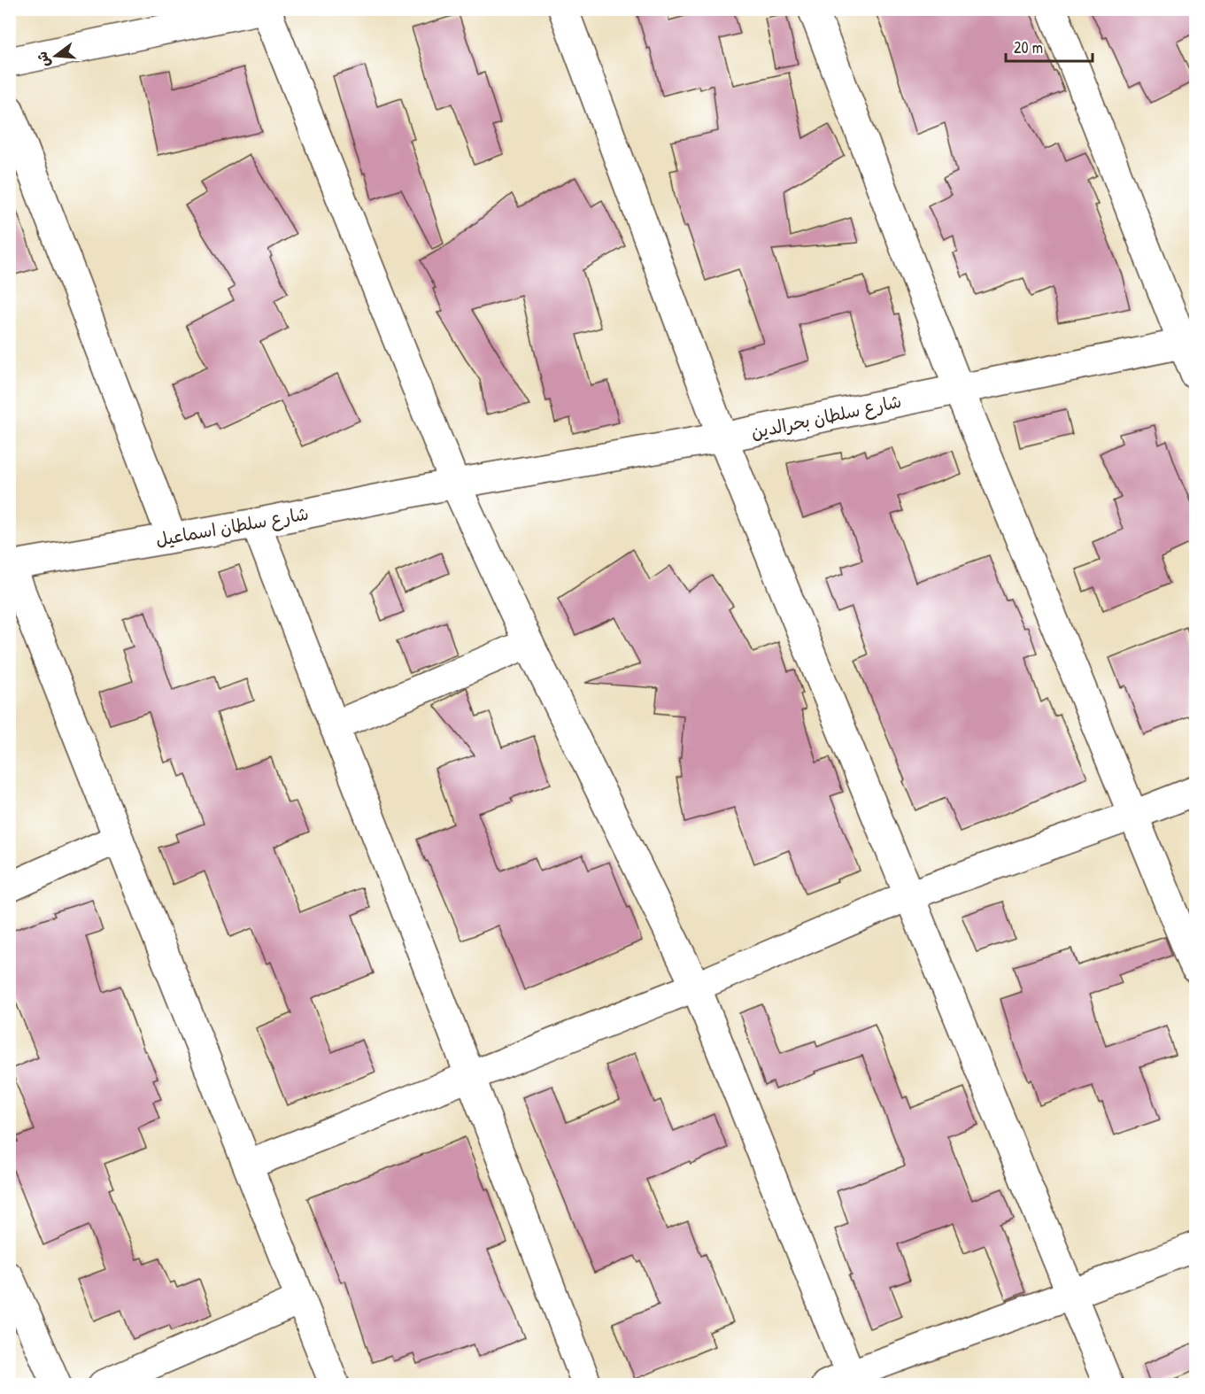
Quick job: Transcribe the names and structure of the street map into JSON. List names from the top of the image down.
{
  "streets": {
    "street": ["شارع سلطان بحرالدين", "شارع سلطان اسماعيل"]
  },
  "crossings": [
    ["شارع سلطان بحرالدين", "شارع سلطان اسماعيل"]
  ],
  "scale_bar": "20 m",
  "north": "left"
}
